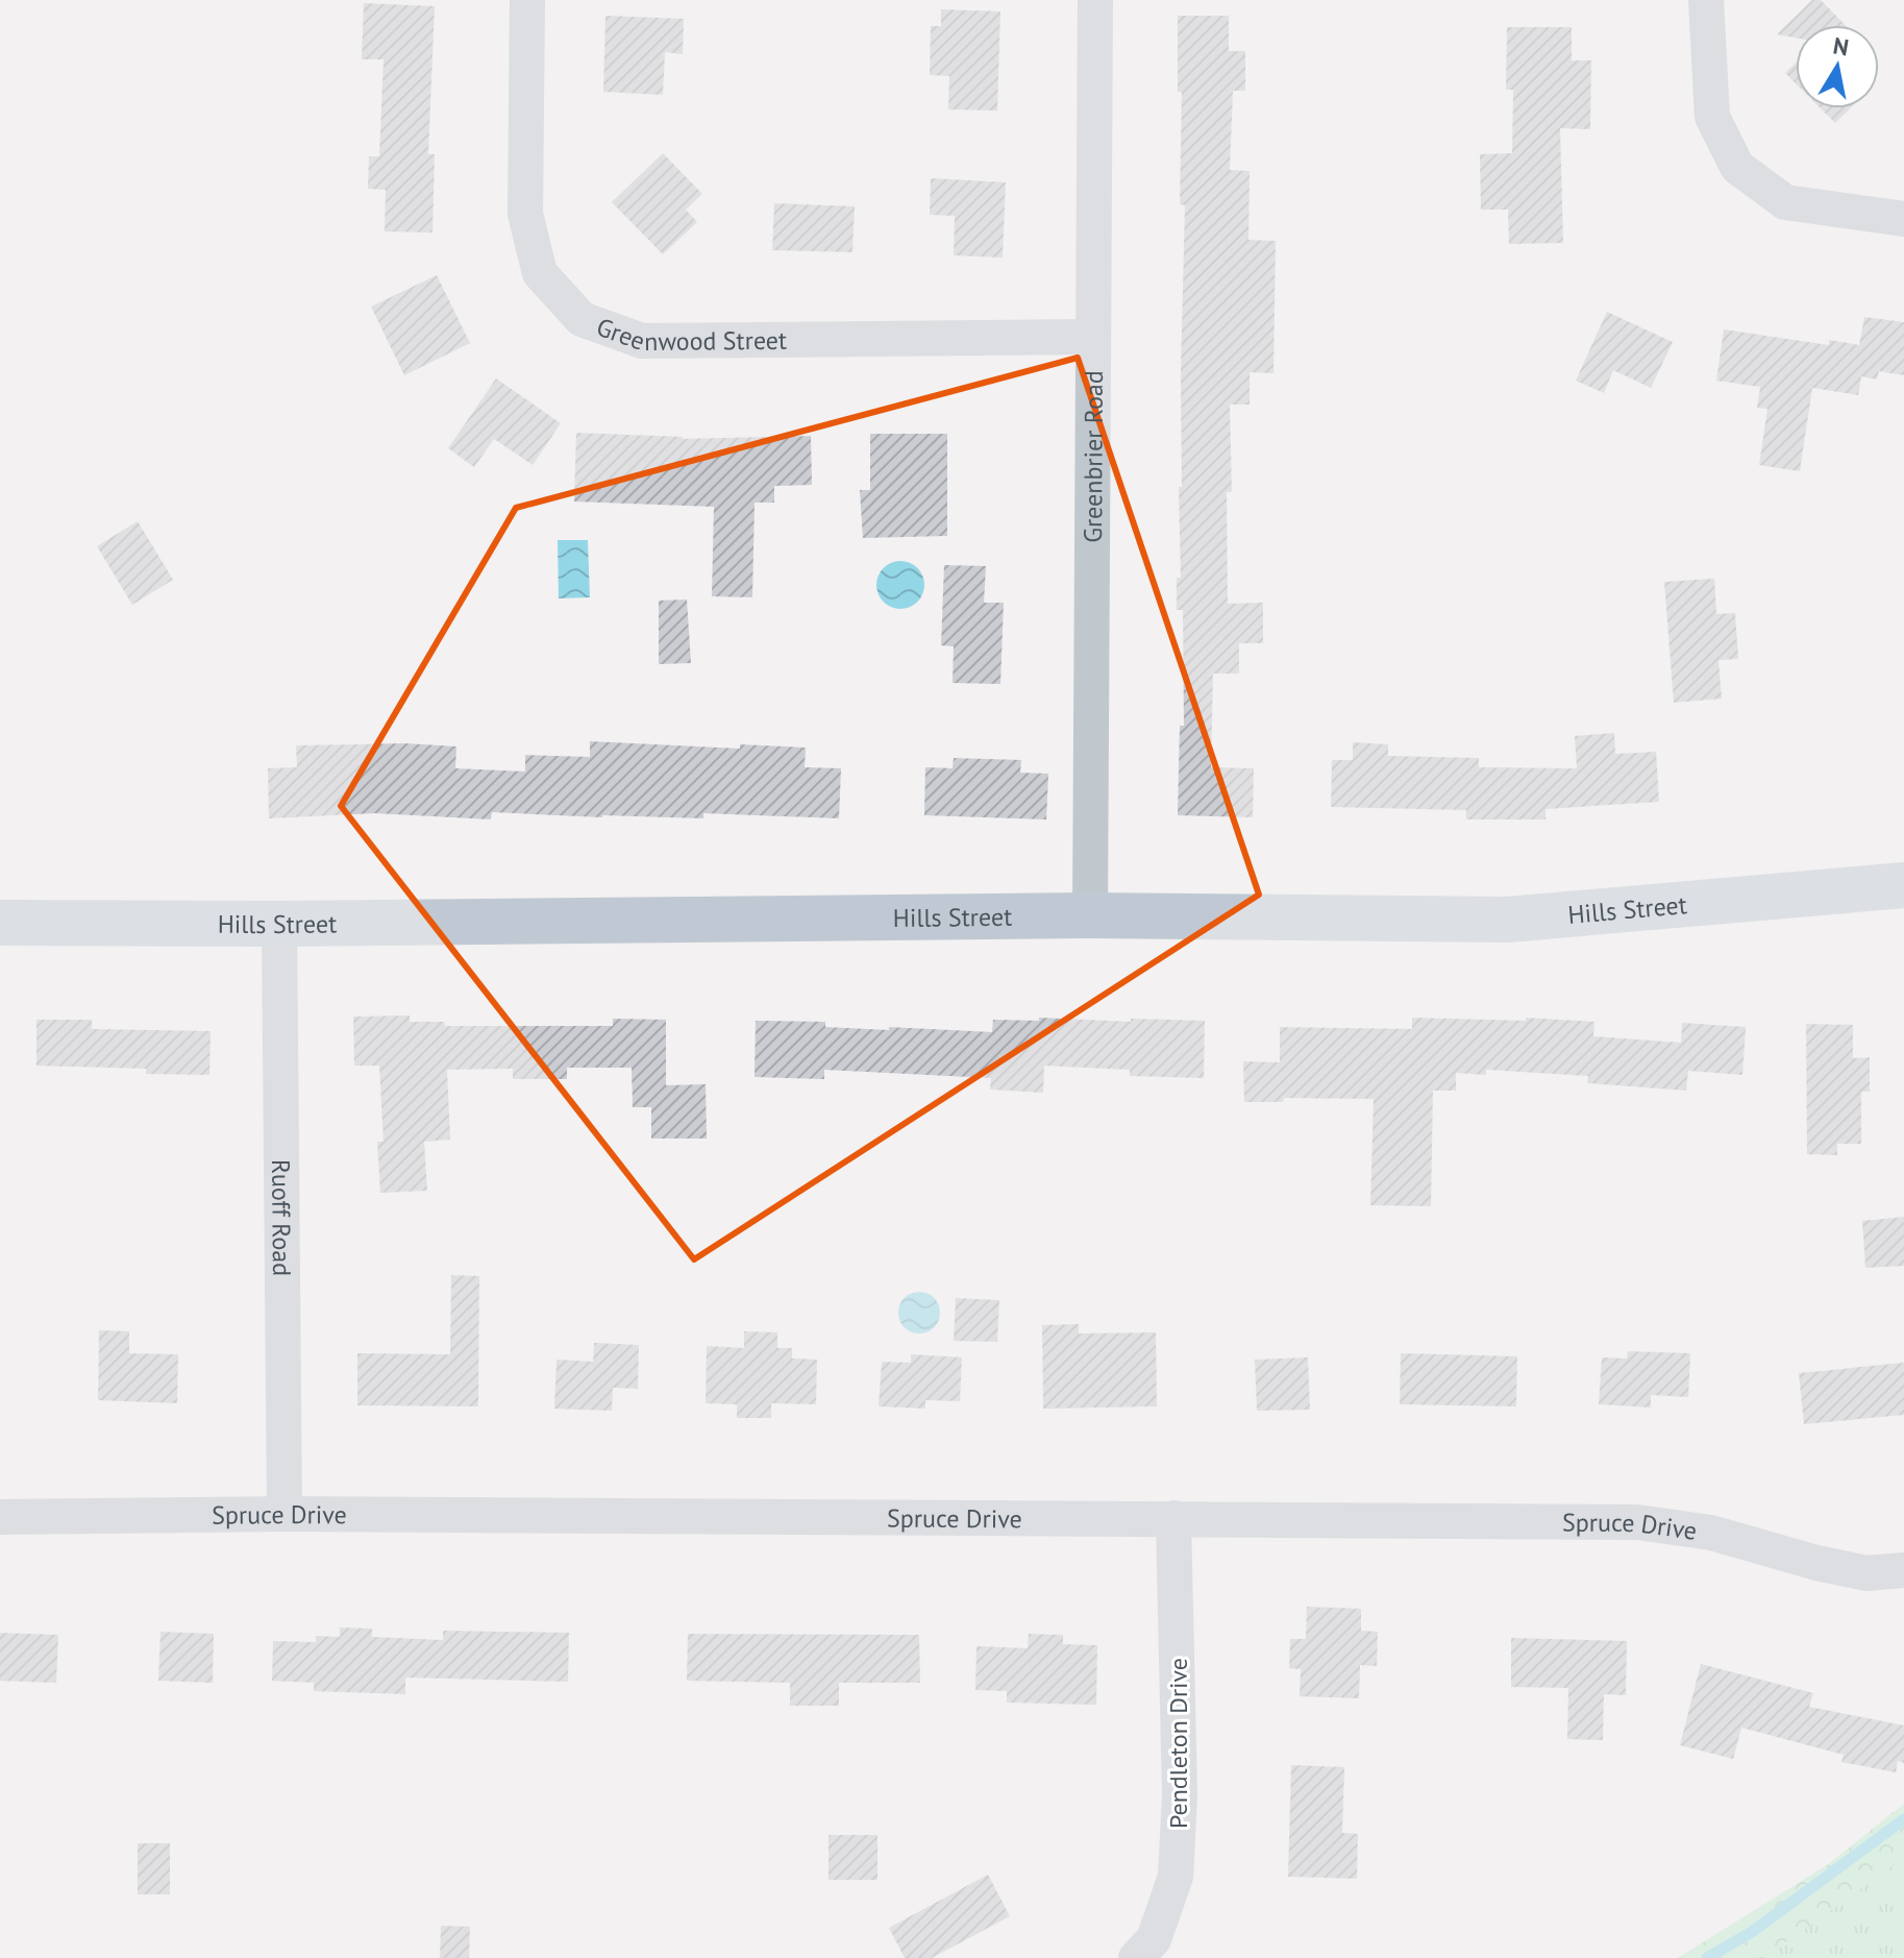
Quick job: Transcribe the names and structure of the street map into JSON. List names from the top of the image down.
{
  "streets": {
    "street": [
      "Greenwood Street",
      "Greenbrier Road",
      "Hills Street",
      "Ruoff Road",
      "Spruce Drive",
      "Pendleton Drive"
    ]
  },
  "crossings": [
    ["Greenwood Street", "Greenbrier Road"],
    ["Greenbrier Road", "Hills Street"],
    ["Hills Street", "Ruoff Road"],
    ["Ruoff Road", "Spruce Drive"],
    ["Spruce Drive", "Pendleton Drive"]
  ],
  "north": "top"
}
